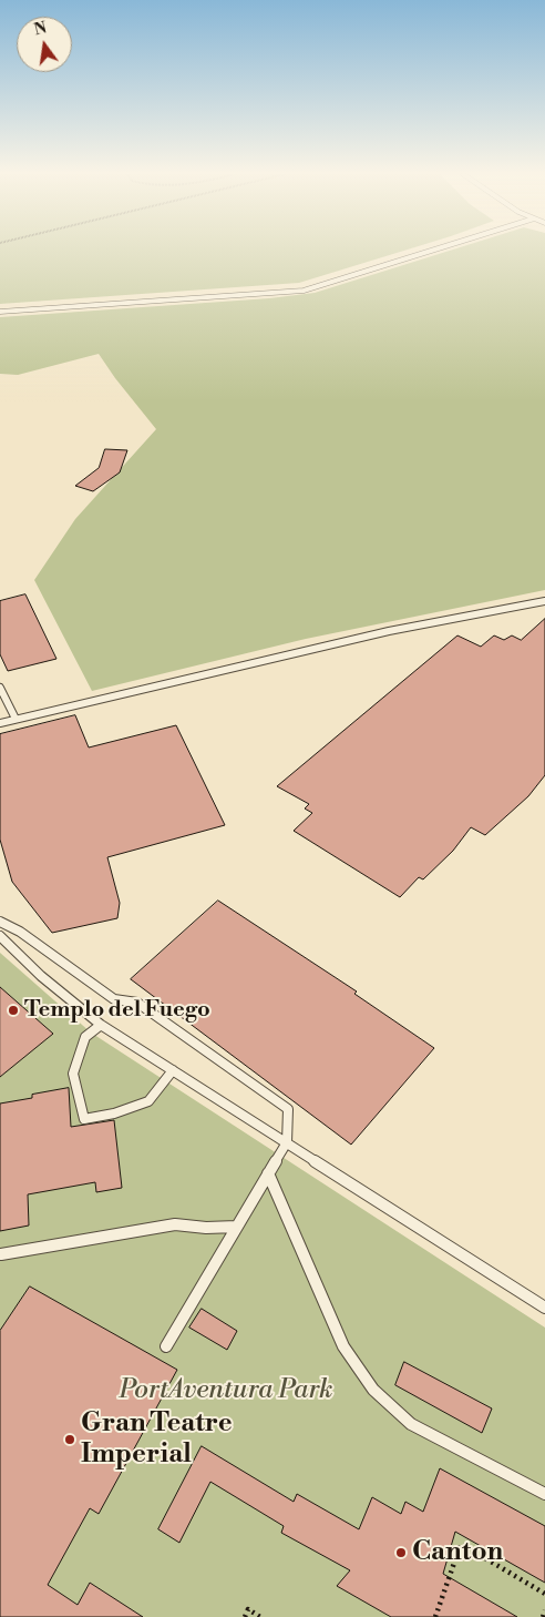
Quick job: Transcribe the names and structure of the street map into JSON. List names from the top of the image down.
{
  "parks": ["PortAventura Park"],
  "places": ["Templo del Fuego", "Gran Teatre Imperial", "Canton"],
  "north": "top"
}
